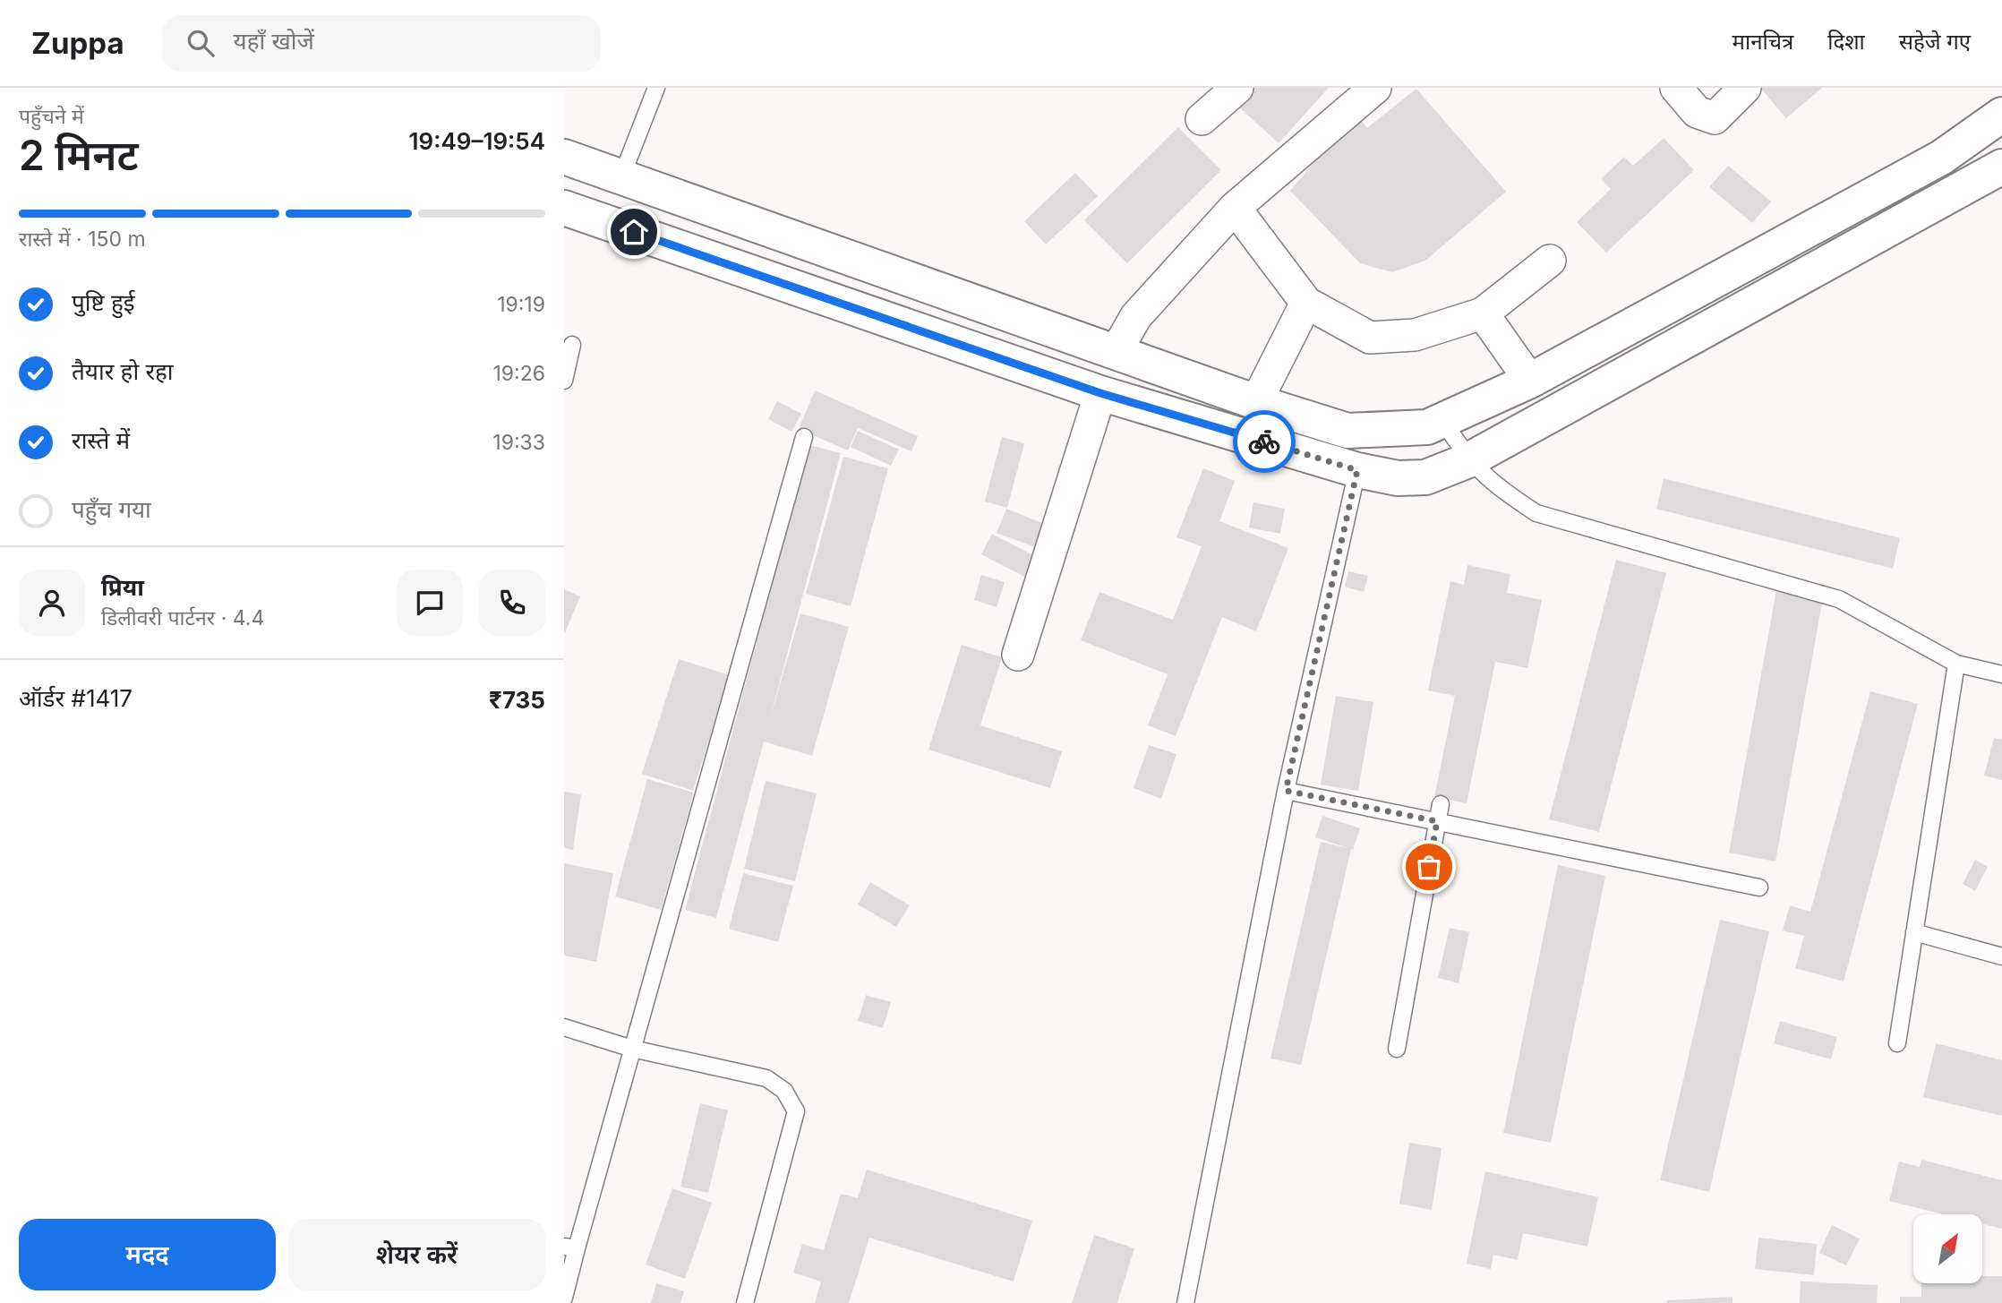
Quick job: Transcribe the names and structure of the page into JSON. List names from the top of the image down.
{
  "north": "top right",
  "page": {
    "header": "Zuppa",
    "search": "यहाँ खोजें",
    "nav": ["मानचित्र", "दिशा", "सहेजे गए"],
    "heading": ["2 मिनट", "पहुँचने में", "19:49–19:54"],
    "panel": [
      "प्रिया",
      "डिलीवरी पार्टनर · 4.4",
      "ऑर्डर #1417",
      "₹735"
    ],
    "bar": "रास्ते में · 150 m",
    "list": [
      ["पुष्टि हुई", "19:19"],
      ["तैयार हो रहा", "19:26"],
      ["रास्ते में", "19:33"],
      "पहुँच गया"
    ],
    "buttons": ["मदद", "शेयर करें"]
  }
}
